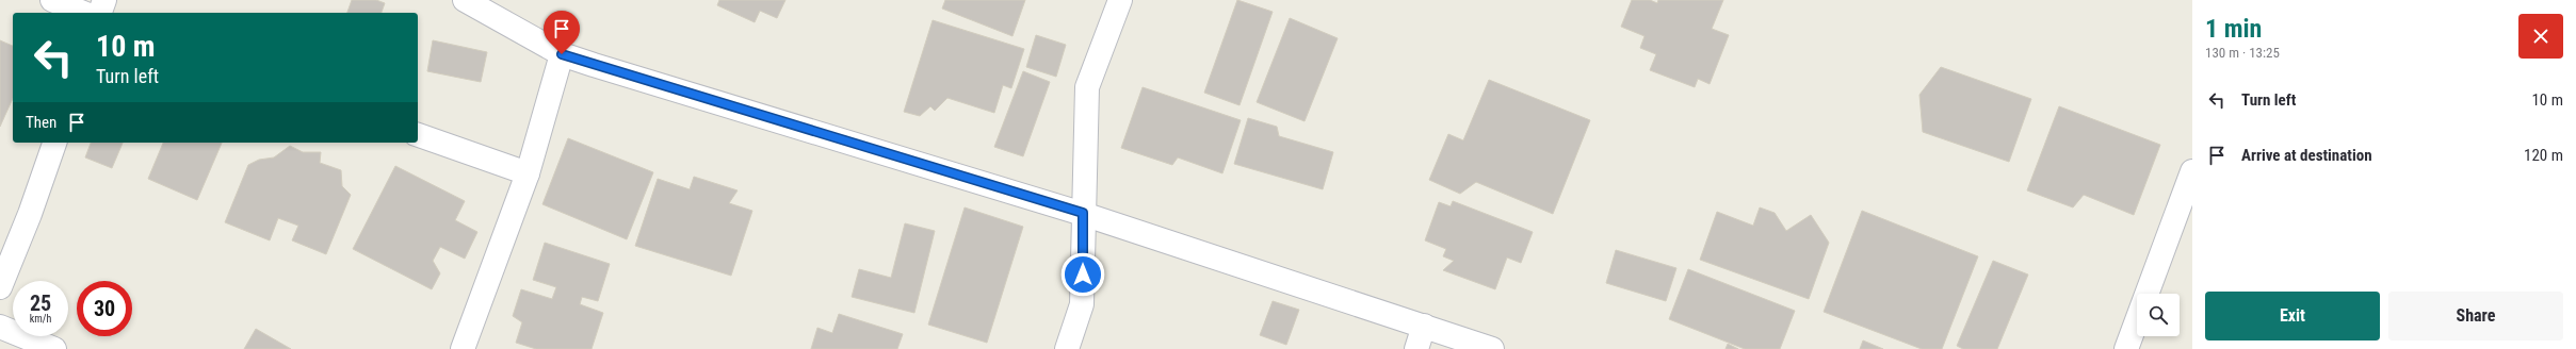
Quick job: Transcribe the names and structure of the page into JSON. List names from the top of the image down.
{
  "page": {
    "heading": ["1 min", "130 m · 13:25"],
    "turn": ["10 m", "Turn left"],
    "list": [
      {
        "name": "Turn left",
        "value": "10 m"
      },
      {
        "name": "Arrive at destination",
        "value": "120 m"
      }
    ],
    "then": "Then",
    "speed": "25 km/h",
    "limit": "30",
    "buttons": ["Exit", "Share"]
  }
}
